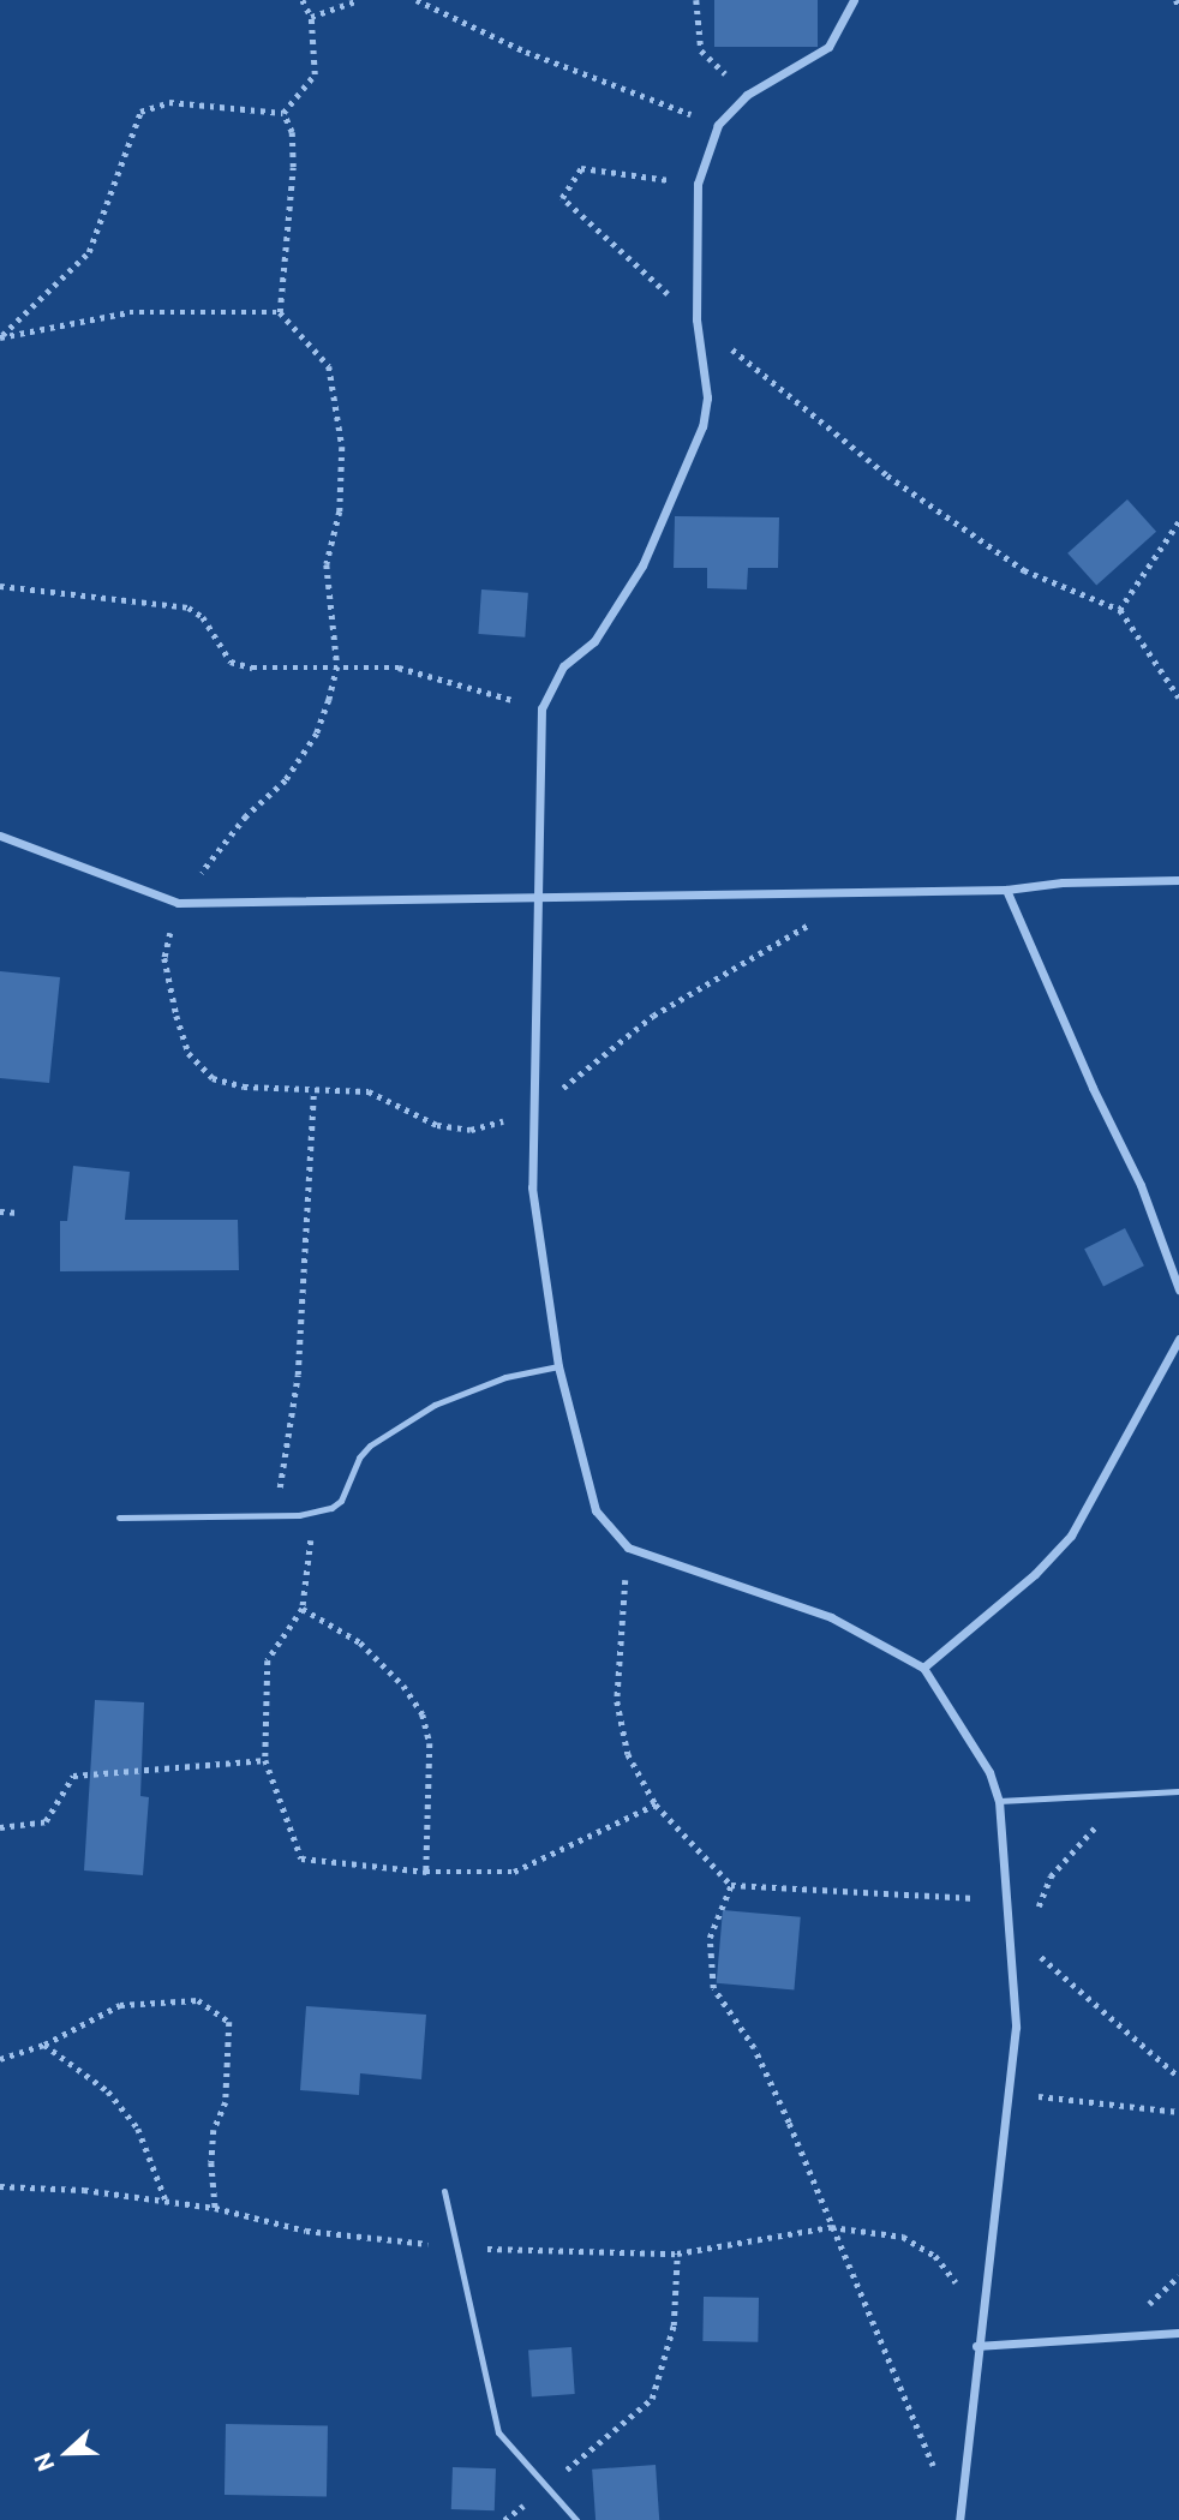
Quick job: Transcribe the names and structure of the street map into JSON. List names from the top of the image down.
{
  "north": "left"
}
